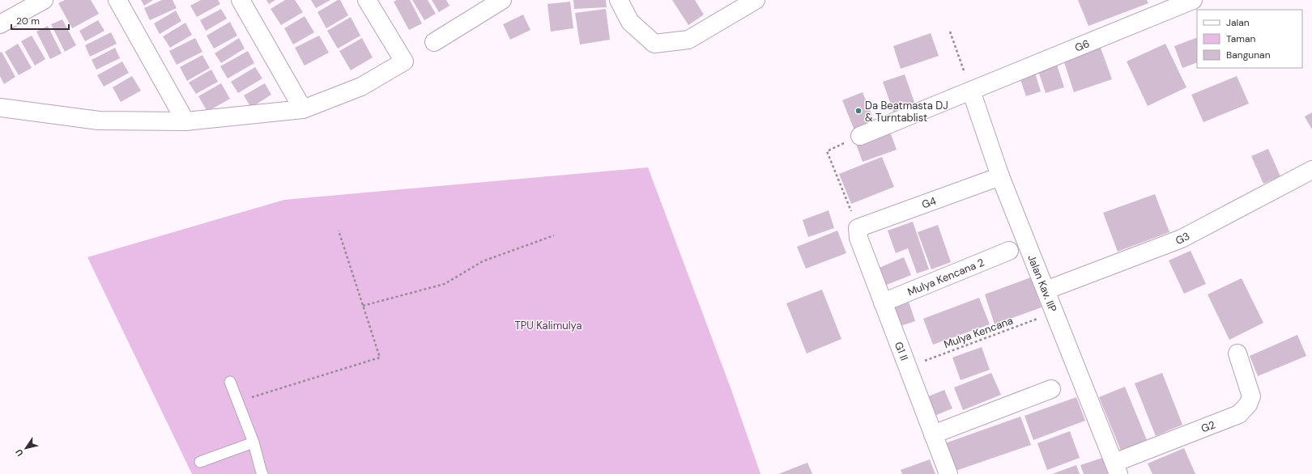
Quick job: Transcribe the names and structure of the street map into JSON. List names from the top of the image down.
{
  "streets": {
    "street": [
      "G6",
      "G4",
      "G3",
      "Mulya Kencana 2",
      "Jalan Kav. IIP",
      "G1 II",
      "G2"
    ],
    "path": ["Mulya Kencana"]
  },
  "crossings": [
    ["G6", "Jalan Kav. IIP"],
    ["G4", "Jalan Kav. IIP"],
    ["G4", "G1 II"],
    ["G3", "Jalan Kav. IIP"],
    ["Mulya Kencana 2", "G1 II"],
    ["Jalan Kav. IIP", "Mulya Kencana"],
    ["Jalan Kav. IIP", "G2"],
    ["Mulya Kencana", "G1 II"]
  ],
  "parks": ["TPU Kalimulya"],
  "places": ["Da Beatmasta DJ & Turntablist"],
  "legend": ["Jalan", "Taman", "Bangunan"],
  "scale_bar": "20 m",
  "north": "bottom left"
}
